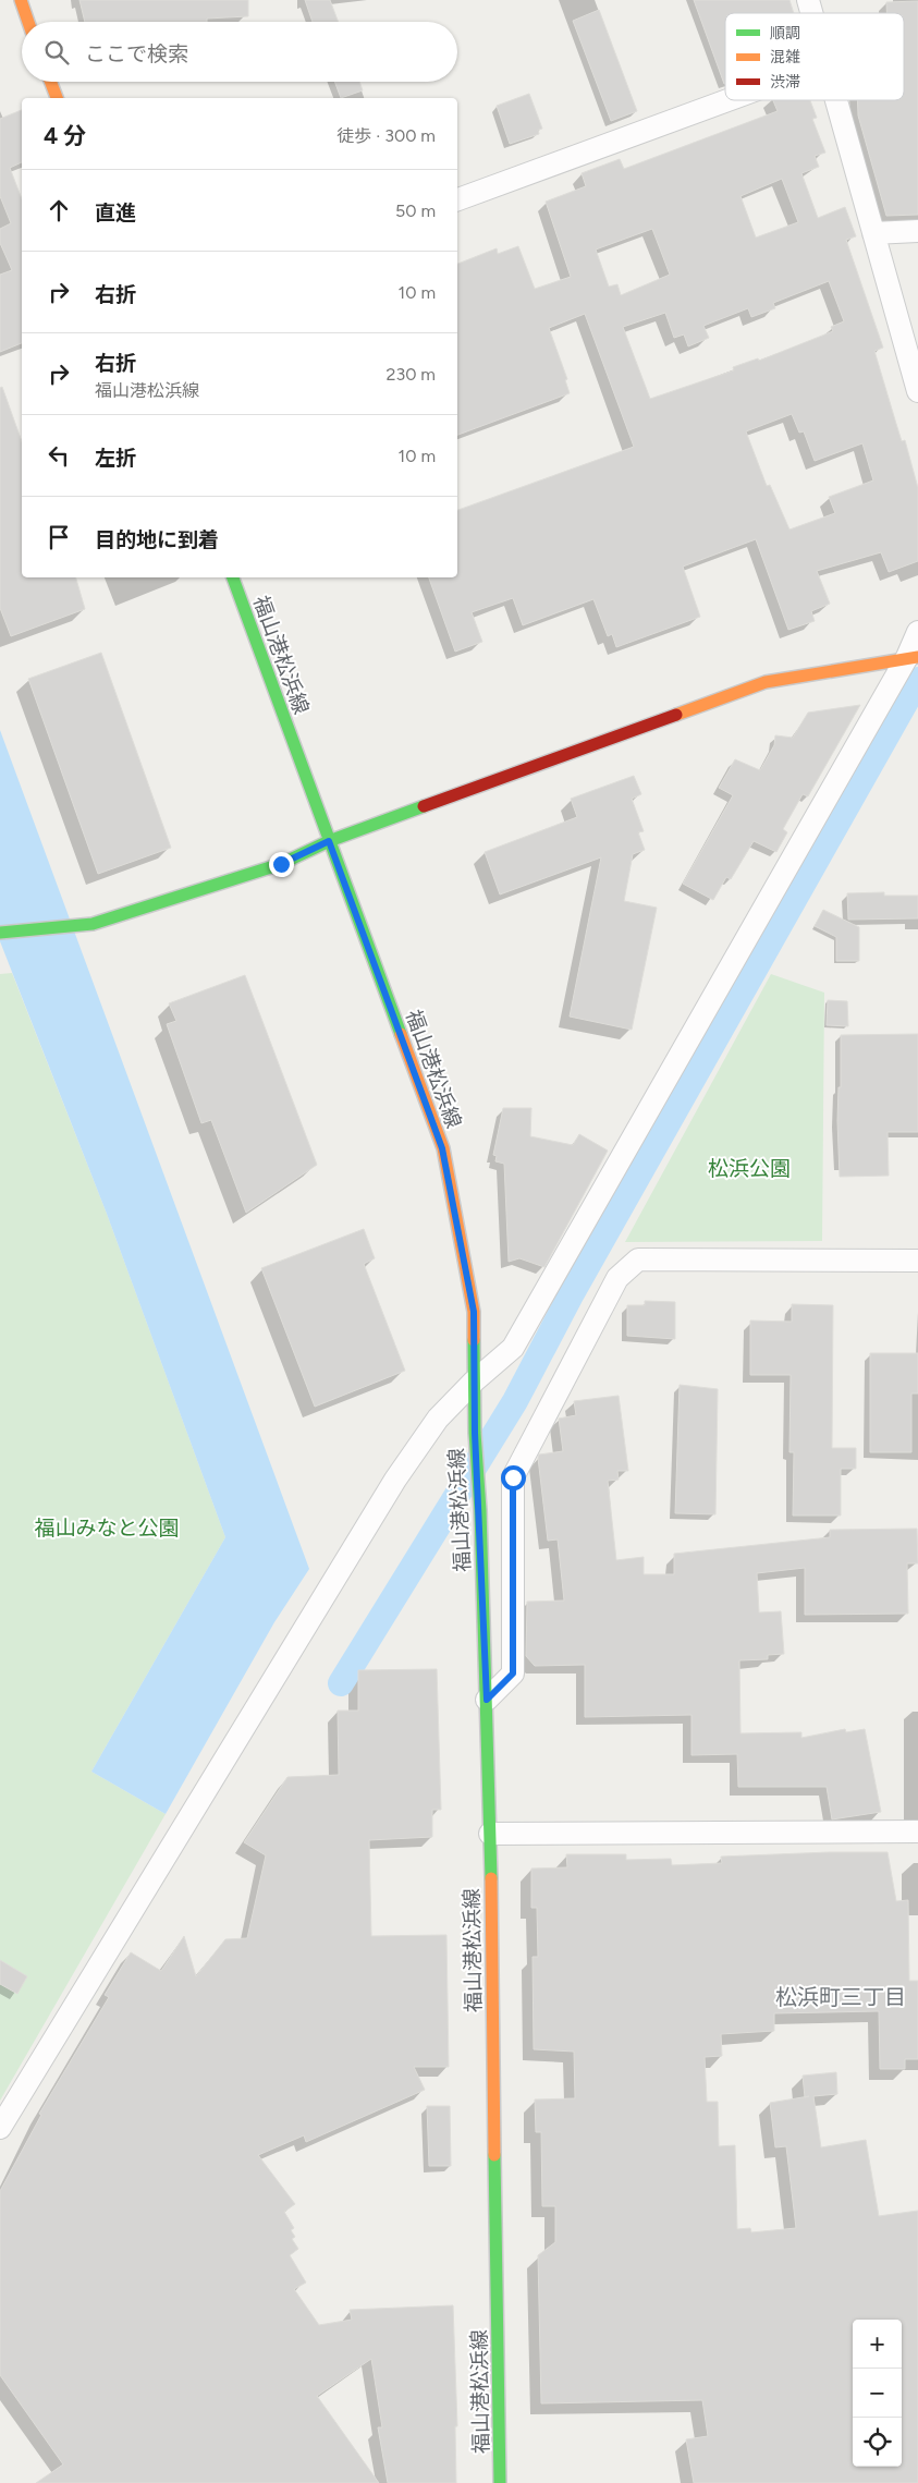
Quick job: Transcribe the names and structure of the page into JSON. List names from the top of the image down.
{
  "streets": {
    "main road": ["福山港松浜線"]
  },
  "districts": ["松浜町三丁目"],
  "parks": ["松浜公園", "福山みなと公園"],
  "legend": ["順調", "混雑", "渋滞"],
  "page": {
    "search": "ここで検索",
    "heading": ["4 分", "徒歩 · 300 m"],
    "list": [
      ["直進", "50 m"],
      ["右折", "10 m"],
      ["右折", "福山港松浜線", "230 m"],
      ["左折", "10 m"],
      "目的地に到着"
    ],
    "map_buttons": ["+", "−"]
  }
}
